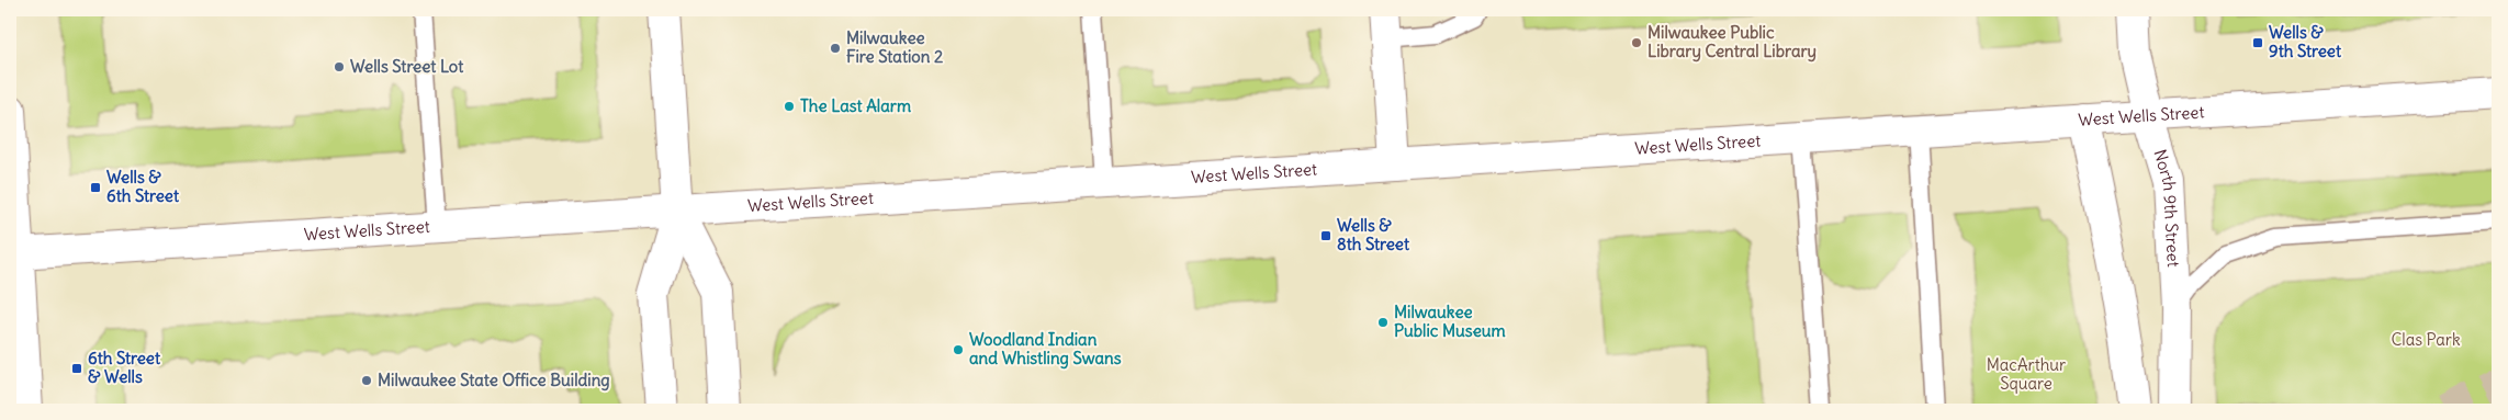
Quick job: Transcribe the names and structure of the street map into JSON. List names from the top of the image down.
{
  "streets": {
    "street": ["West Wells Street", "North 9th Street"]
  },
  "crossings": [
    ["West Wells Street", "North 9th Street"]
  ],
  "parks": ["Clas Park", "MacArthur Square"],
  "places": {
    "other": [
      "Milwaukee Public Library Central Library",
      "Milwaukee Fire Station 2",
      "Wells Street Lot",
      "The Last Alarm",
      "Milwaukee Public Museum",
      "Woodland Indian and Whistling Swans",
      "Milwaukee State Office Building"
    ],
    "transit": [
      "Wells & 9th Street",
      "Wells & 6th Street",
      "Wells & 8th Street",
      "6th Street & Wells"
    ]
  }
}
